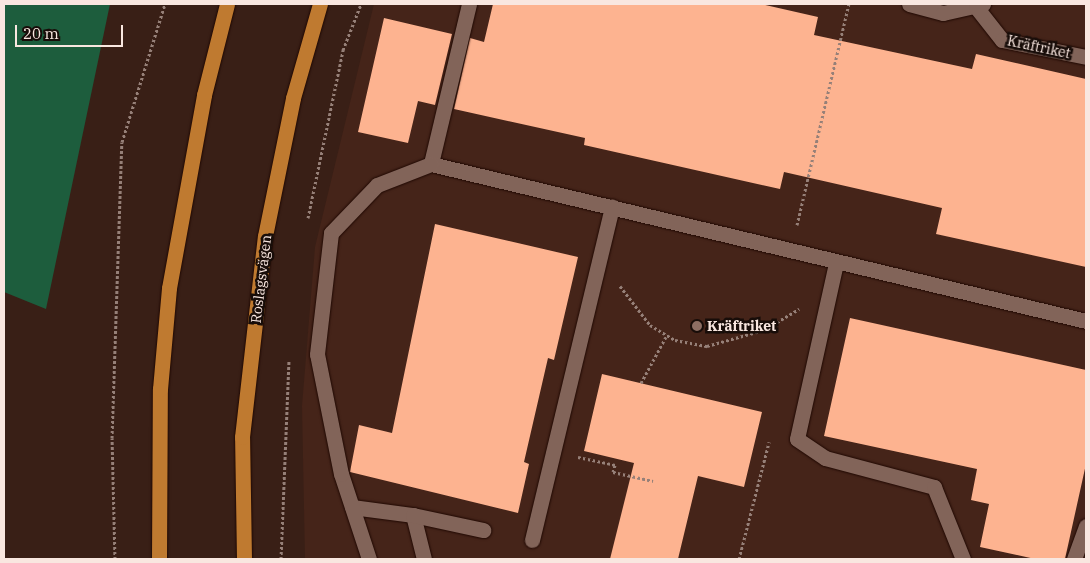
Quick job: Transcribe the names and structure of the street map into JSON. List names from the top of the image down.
{
  "streets": {
    "main road": ["Roslagsvägen"],
    "street": ["Kräftriket"]
  },
  "places": ["Kräftriket"],
  "scale_bar": "20 m"
}
